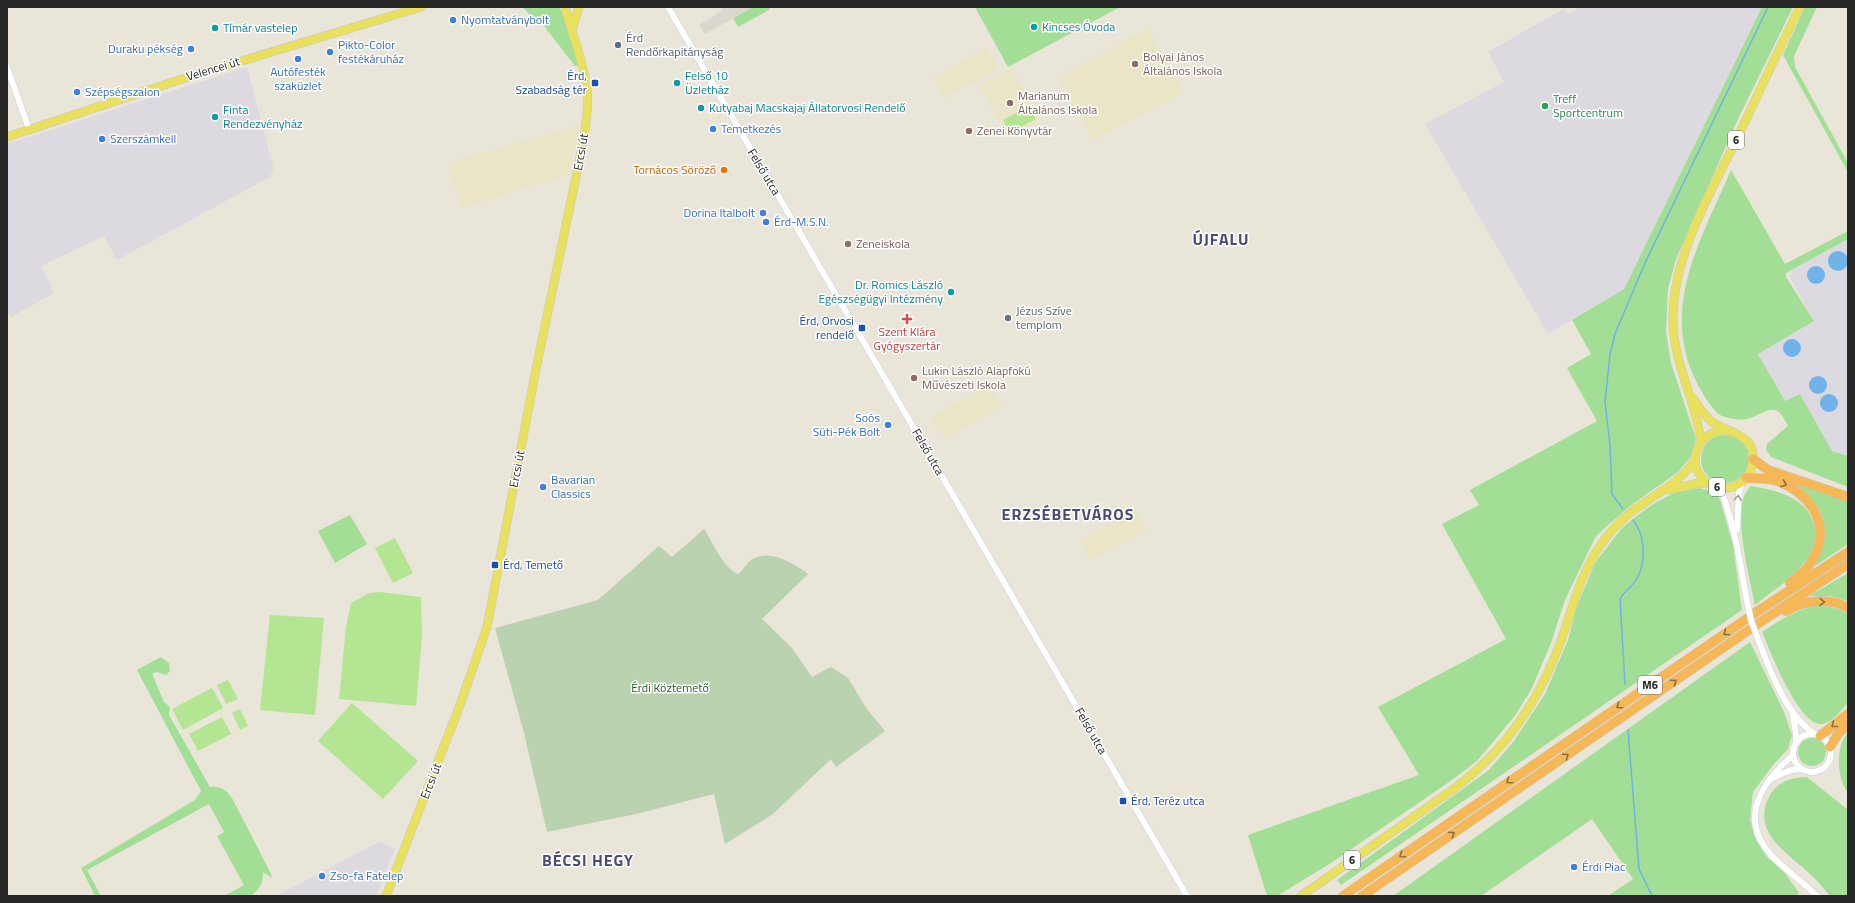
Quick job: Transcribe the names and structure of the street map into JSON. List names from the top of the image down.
{
  "streets": {
    "highway": ["M6"],
    "main road": ["Velencei út", "6", "Ercsi út"],
    "street": ["Felső utca"]
  },
  "districts": ["ÚJFALU", "ERZSÉBETVÁROS", "BÉCSI HEGY"],
  "parks": ["Érdi Köztemető"],
  "places": {
    "other": [
      "Nyomtatványbolt",
      "Kincses Óvoda",
      "Tímár vastelep",
      "Érd Rendőrkapitányság",
      "Duraku pékség",
      "Pikto-Color festékáruház",
      "Autófesték szaküzlet",
      "Bolyai János Általános Iskola",
      "Felső 10 Üzletház",
      "Szépségszalon",
      "Marianum Általános Iskola",
      "Treff Sportcentrum",
      "Kutyabaj Macskajaj Állatorvosi Rendelő",
      "Finta Rendezvényház",
      "Temetkezés",
      "Zenei Könyvtár",
      "Szerszámkell",
      "Tornácos Söröző",
      "Dorina Italbolt",
      "Érd-M.S.N.",
      "Zeneiskola",
      "Dr. Romics László Egészségügyi Intézmény",
      "Jézus Szíve templom",
      "Lukin László Alapfokú Művészeti Iskola",
      "Soós Süti-Pék Bolt",
      "Bavarian Classics",
      "Érdi Piac",
      "Zso-fa Fatelep"
    ],
    "transit": [
      "Érd, Szabadság tér",
      "Érd, Orvosi rendelő",
      "Érd, Temető",
      "Érd, Teréz utca"
    ],
    "health": ["Szent Klára Gyógyszertár"]
  }
}
